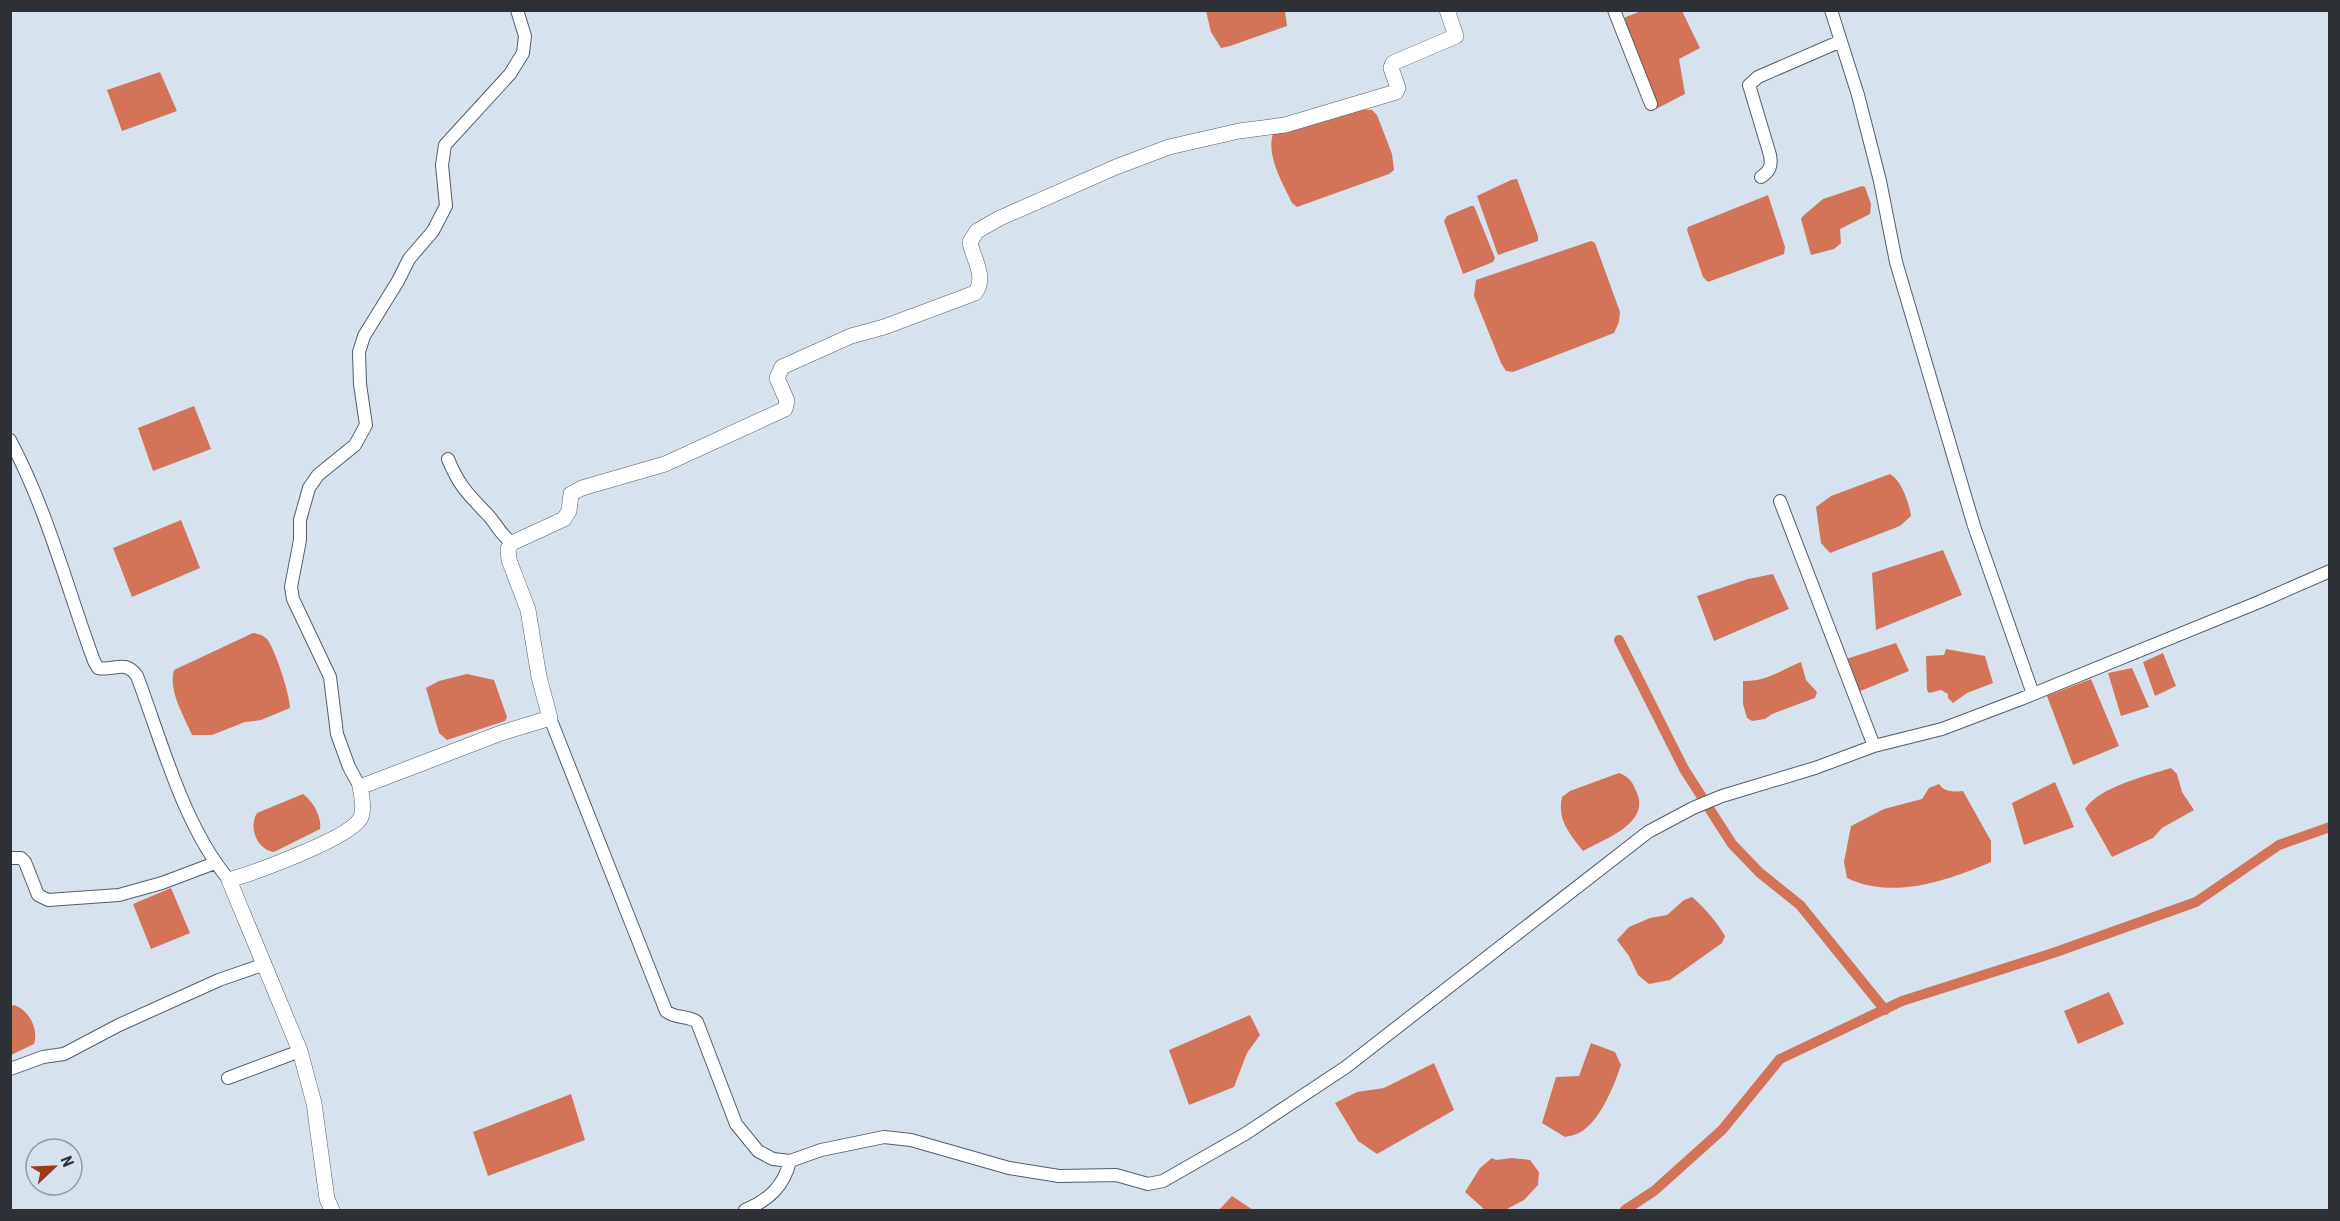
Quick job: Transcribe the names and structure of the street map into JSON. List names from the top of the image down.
{
  "north": "top right"
}
